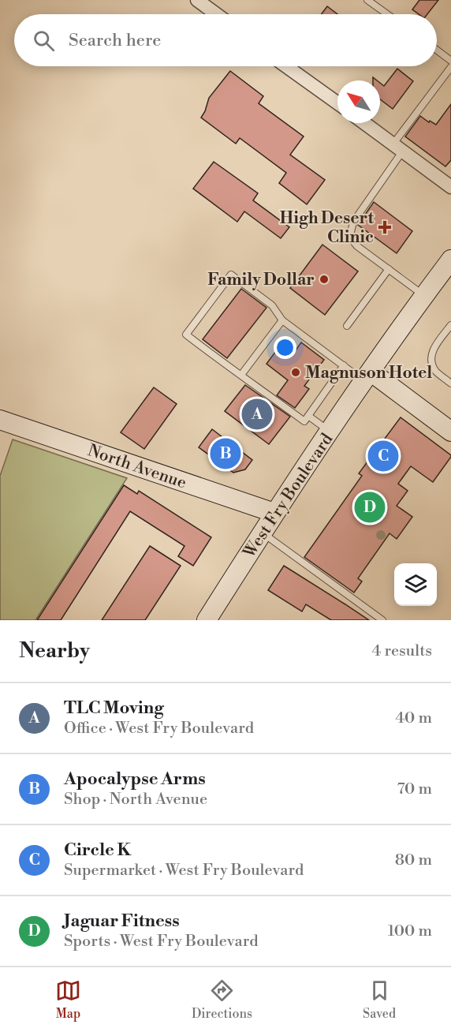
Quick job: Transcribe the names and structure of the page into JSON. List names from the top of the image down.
{
  "streets": {
    "main road": ["North Avenue", "West Fry Boulevard"]
  },
  "crossings": [
    ["North Avenue", "West Fry Boulevard"]
  ],
  "places": {
    "health": ["High Desert Clinic"],
    "other": ["Family Dollar", "Magnuson Hotel"]
  },
  "north": "top left",
  "page": {
    "search": "Search here",
    "pins": [
      "A",
      "B",
      "C",
      "D"
    ],
    "heading": ["Nearby", "4 results"],
    "list": [
      {
        "mark": "A",
        "name": "TLC Moving",
        "note": "Office · West Fry Boulevard",
        "value": "40 m"
      },
      {
        "mark": "B",
        "name": "Apocalypse Arms",
        "note": "Shop · North Avenue",
        "value": "70 m"
      },
      {
        "mark": "C",
        "name": "Circle K",
        "note": "Supermarket · West Fry Boulevard",
        "value": "80 m"
      },
      {
        "mark": "D",
        "name": "Jaguar Fitness",
        "note": "Sports · West Fry Boulevard",
        "value": "100 m"
      }
    ],
    "nav": ["Map", "Directions", "Saved"]
  }
}
